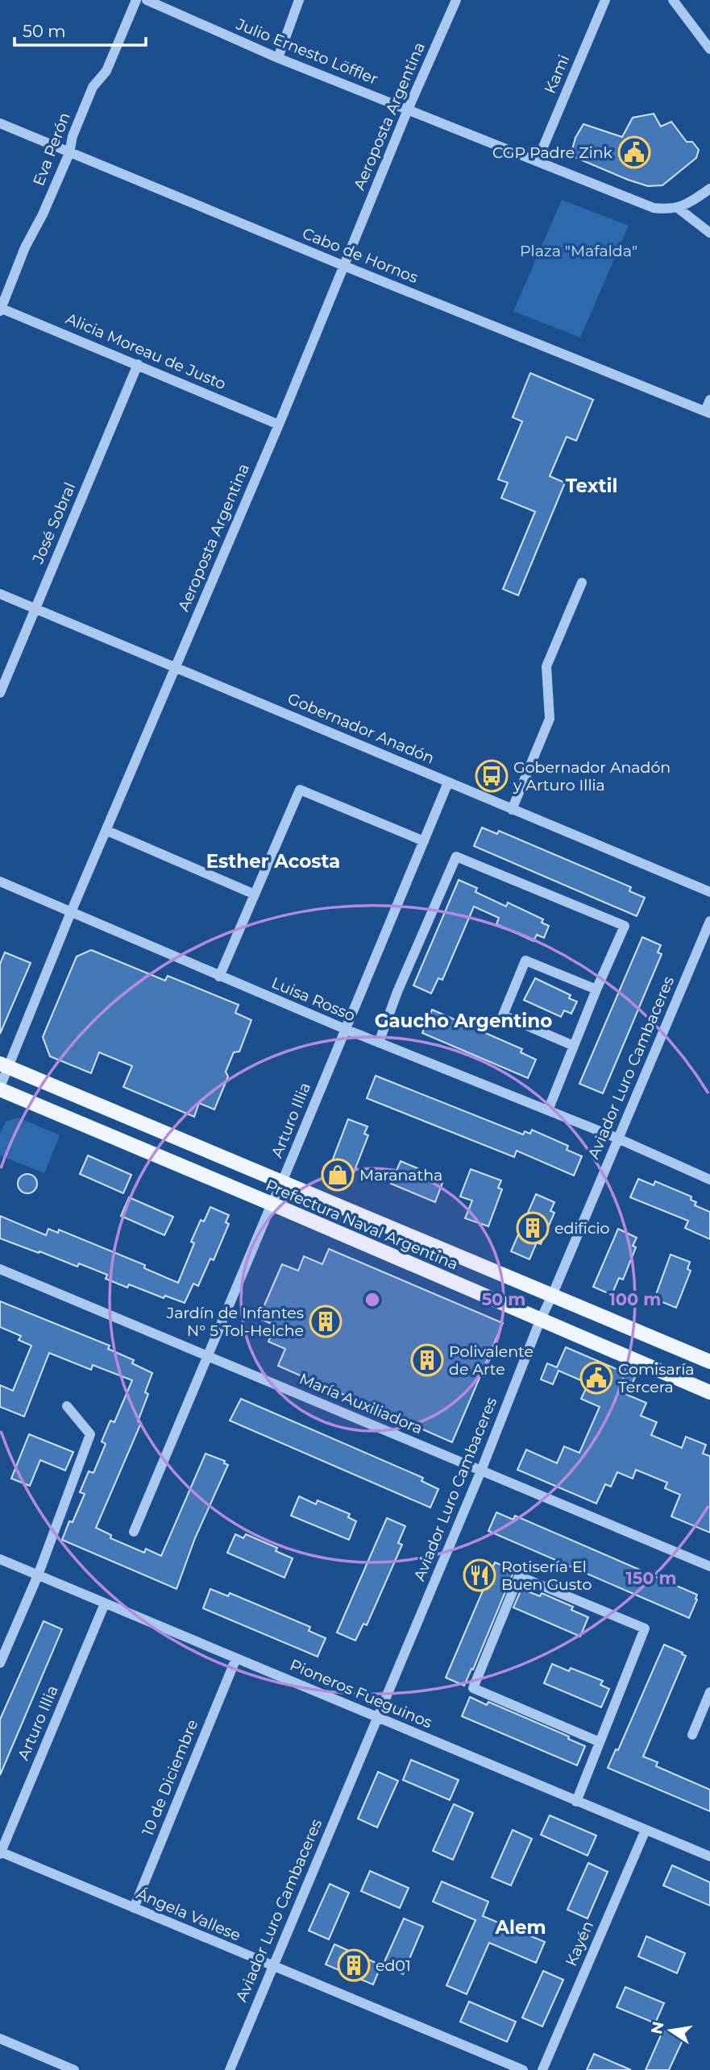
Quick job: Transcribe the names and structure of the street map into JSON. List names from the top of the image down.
{
  "streets": {
    "main road": ["Prefectura Naval Argentina"],
    "street": [
      "Julio Ernesto Löffler",
      "Kami",
      "Aeroposta Argentina",
      "Eva Perón",
      "Cabo de Hornos",
      "Alicia Moreau de Justo",
      "José Sobral",
      "Gobernador Anadón",
      "Luisa Rosso",
      "Aviador Luro Cambaceres",
      "Arturo Illia",
      "María Auxiliadora",
      "Pioneros Fueguinos",
      "10 de Diciembre",
      "Ángela Vallese",
      "Kayén"
    ]
  },
  "crossings": [
    ["Julio Ernesto Löffler", "Kami"],
    ["Julio Ernesto Löffler", "Aeroposta Argentina"],
    ["Aeroposta Argentina", "Cabo de Hornos"],
    ["Aeroposta Argentina", "Alicia Moreau de Justo"],
    ["Aeroposta Argentina", "Gobernador Anadón"],
    ["Aeroposta Argentina", "Luisa Rosso"],
    ["Aeroposta Argentina", "Prefectura Naval Argentina"],
    ["Eva Perón", "Cabo de Hornos"],
    ["Eva Perón", "Alicia Moreau de Justo"],
    ["Alicia Moreau de Justo", "José Sobral"],
    ["José Sobral", "Gobernador Anadón"],
    ["Gobernador Anadón", "Arturo Illia"],
    ["Luisa Rosso", "Aviador Luro Cambaceres"],
    ["Luisa Rosso", "Arturo Illia"],
    ["Aviador Luro Cambaceres", "Prefectura Naval Argentina"],
    ["Aviador Luro Cambaceres", "María Auxiliadora"],
    ["Aviador Luro Cambaceres", "Pioneros Fueguinos"],
    ["Aviador Luro Cambaceres", "Ángela Vallese"],
    ["Arturo Illia", "Prefectura Naval Argentina"],
    ["Arturo Illia", "María Auxiliadora"],
    ["Arturo Illia", "Pioneros Fueguinos"],
    ["Arturo Illia", "Ángela Vallese"],
    ["Pioneros Fueguinos", "10 de Diciembre"],
    ["Pioneros Fueguinos", "Kayén"],
    ["10 de Diciembre", "Ángela Vallese"]
  ],
  "districts": [
    "Textil",
    "Esther Acosta",
    "Gaucho Argentino",
    "Alem"
  ],
  "parks": ["Plaza \"Mafalda\""],
  "places": {
    "public building": ["CGP Padre Zink", "Comisaría Tercera"],
    "bus stop": ["Gobernador Anadón y Arturo Illia"],
    "shop": ["Maranatha"],
    "building": [
      "edificio",
      "Jardín de Infantes N° 5 Tol-Helche",
      "Polivalente de Arte",
      "ed01"
    ],
    "restaurant": ["Rotisería El Buen Gusto"]
  },
  "scale_bar": "50 m",
  "north": "left",
  "rings": ["50 m", "100 m", "150 m"]
}
